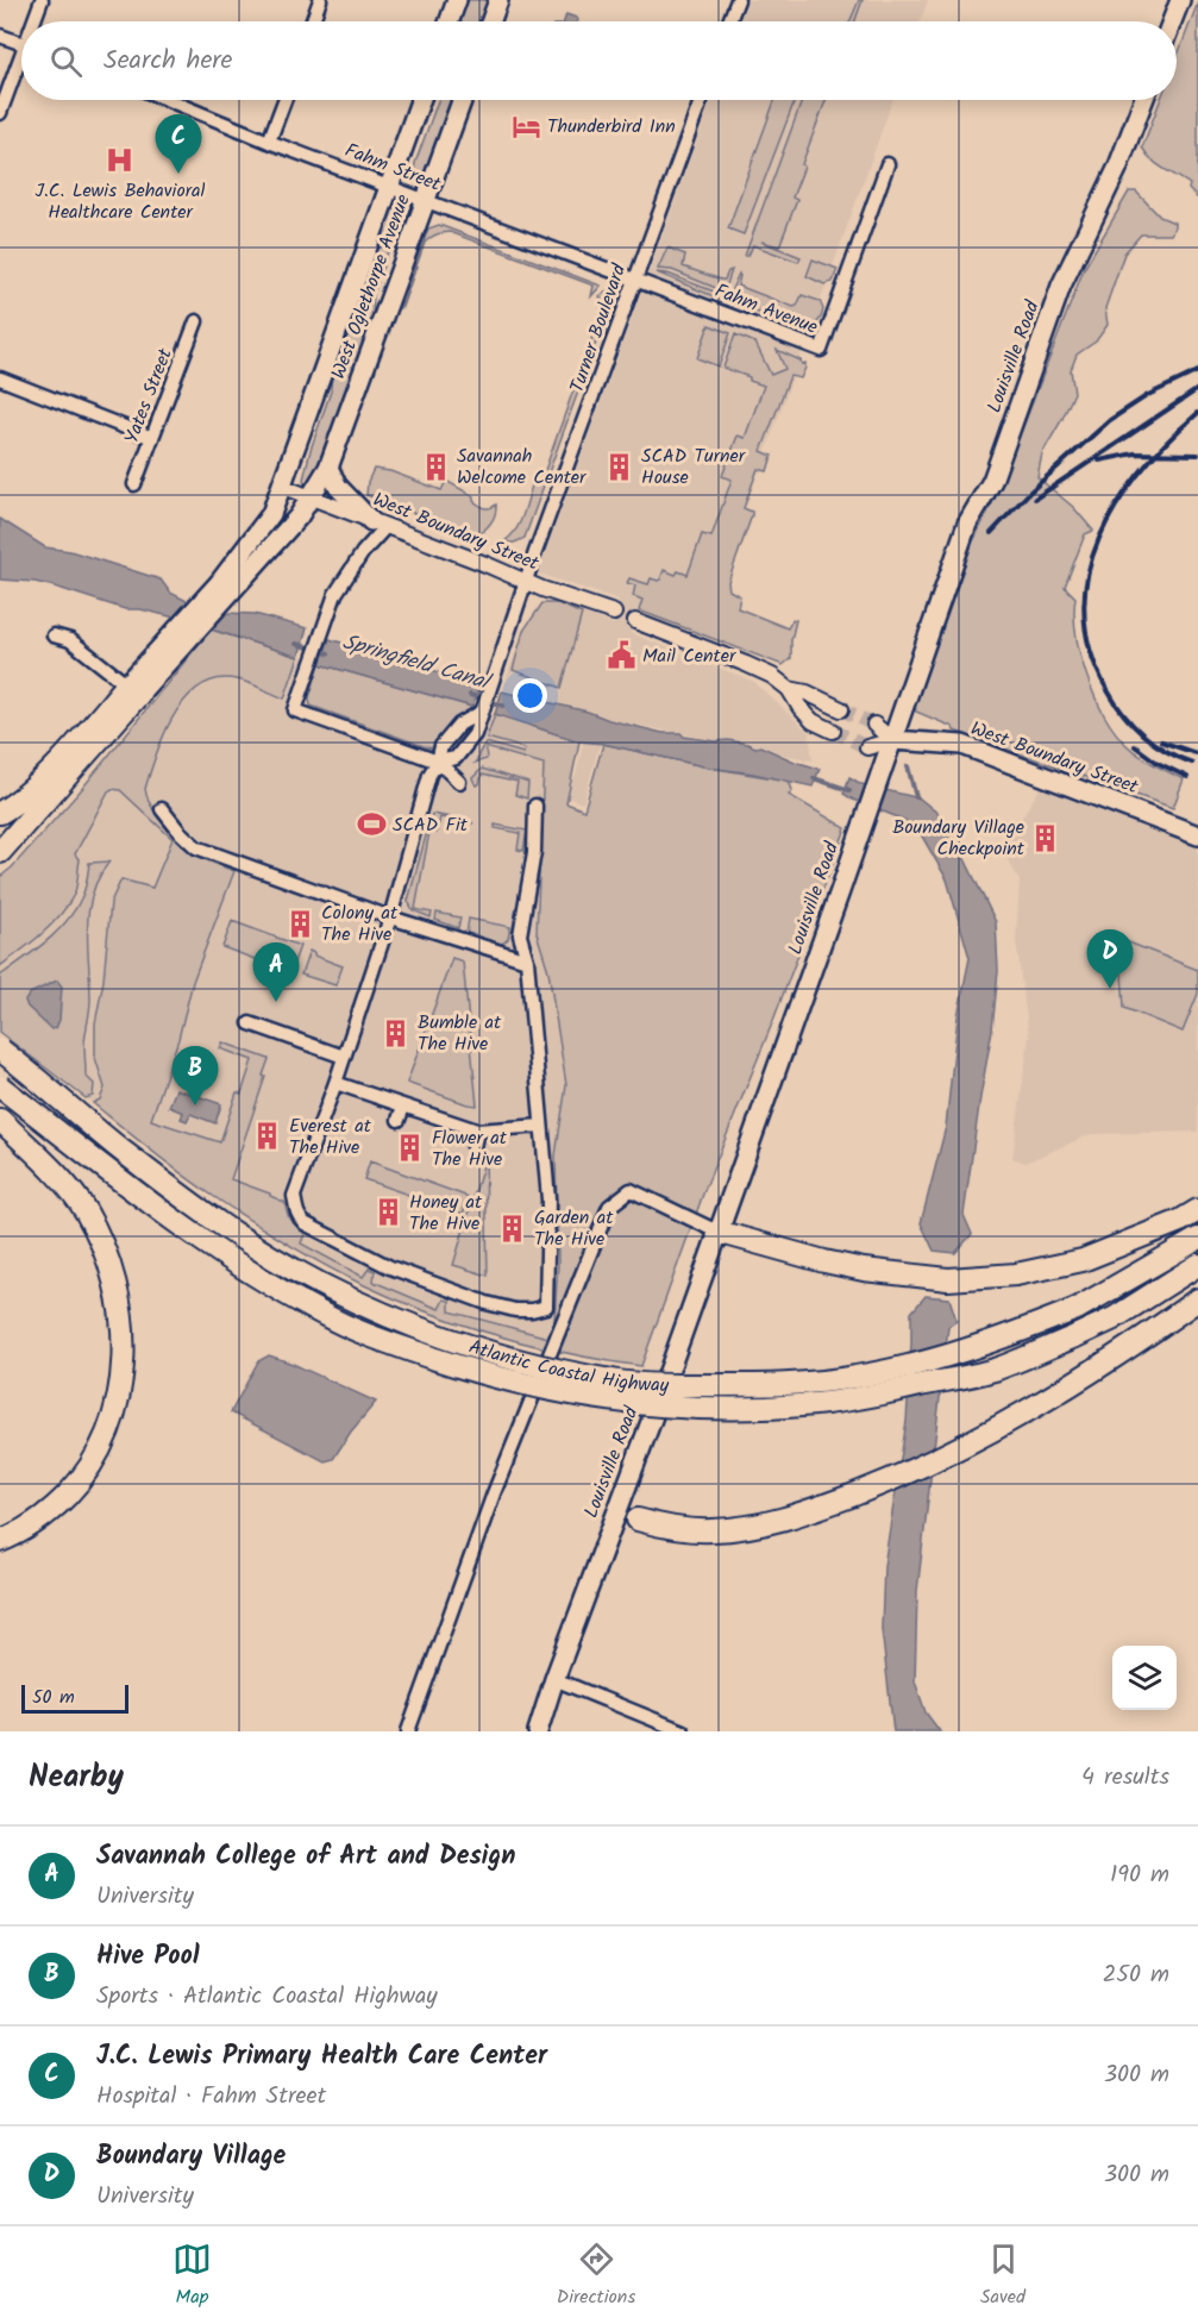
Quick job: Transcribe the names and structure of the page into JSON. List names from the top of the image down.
{
  "streets": {
    "highway": ["Atlantic Coastal Highway"],
    "main road": ["West Oglethorpe Avenue", "Louisville Road", "West Boundary Street"],
    "street": [
      "Fahm Street",
      "Fahm Avenue",
      "Turner Boulevard",
      "Yates Street"
    ]
  },
  "crossings": [
    ["Fahm Street", "West Oglethorpe Avenue"],
    ["Fahm Street", "Fahm Avenue"],
    ["Fahm Street", "Turner Boulevard"],
    ["West Oglethorpe Avenue", "West Boundary Street"],
    ["Fahm Avenue", "Turner Boulevard"],
    ["Turner Boulevard", "West Boundary Street"],
    ["Louisville Road", "West Boundary Street"]
  ],
  "water": ["Springfield Canal"],
  "places": {
    "hotel": ["Thunderbird Inn"],
    "hospital": ["J.C. Lewis Behavioral Healthcare Center"],
    "building": [
      "Savannah Welcome Center",
      "SCAD Turner House",
      "Boundary Village Checkpoint",
      "Colony at The Hive",
      "Bumble at The Hive",
      "Everest at The Hive",
      "Flower at The Hive",
      "Honey at The Hive",
      "Garden at The Hive"
    ],
    "public building": ["Mail Center"],
    "sports": ["SCAD Fit"]
  },
  "scale_bar": "50 m",
  "page": {
    "search": "Search here",
    "pins": [
      "C",
      "D",
      "A",
      "B"
    ],
    "scale": "50 m",
    "heading": ["Nearby", "4 results"],
    "list": [
      {
        "mark": "A",
        "name": "Savannah College of Art and Design",
        "note": "University",
        "value": "190 m"
      },
      {
        "mark": "B",
        "name": "Hive Pool",
        "note": "Sports · Atlantic Coastal Highway",
        "value": "250 m"
      },
      {
        "mark": "C",
        "name": "J.C. Lewis Primary Health Care Center",
        "note": "Hospital · Fahm Street",
        "value": "300 m"
      },
      {
        "mark": "D",
        "name": "Boundary Village",
        "note": "University",
        "value": "300 m"
      }
    ],
    "nav": ["Map", "Directions", "Saved"]
  }
}
